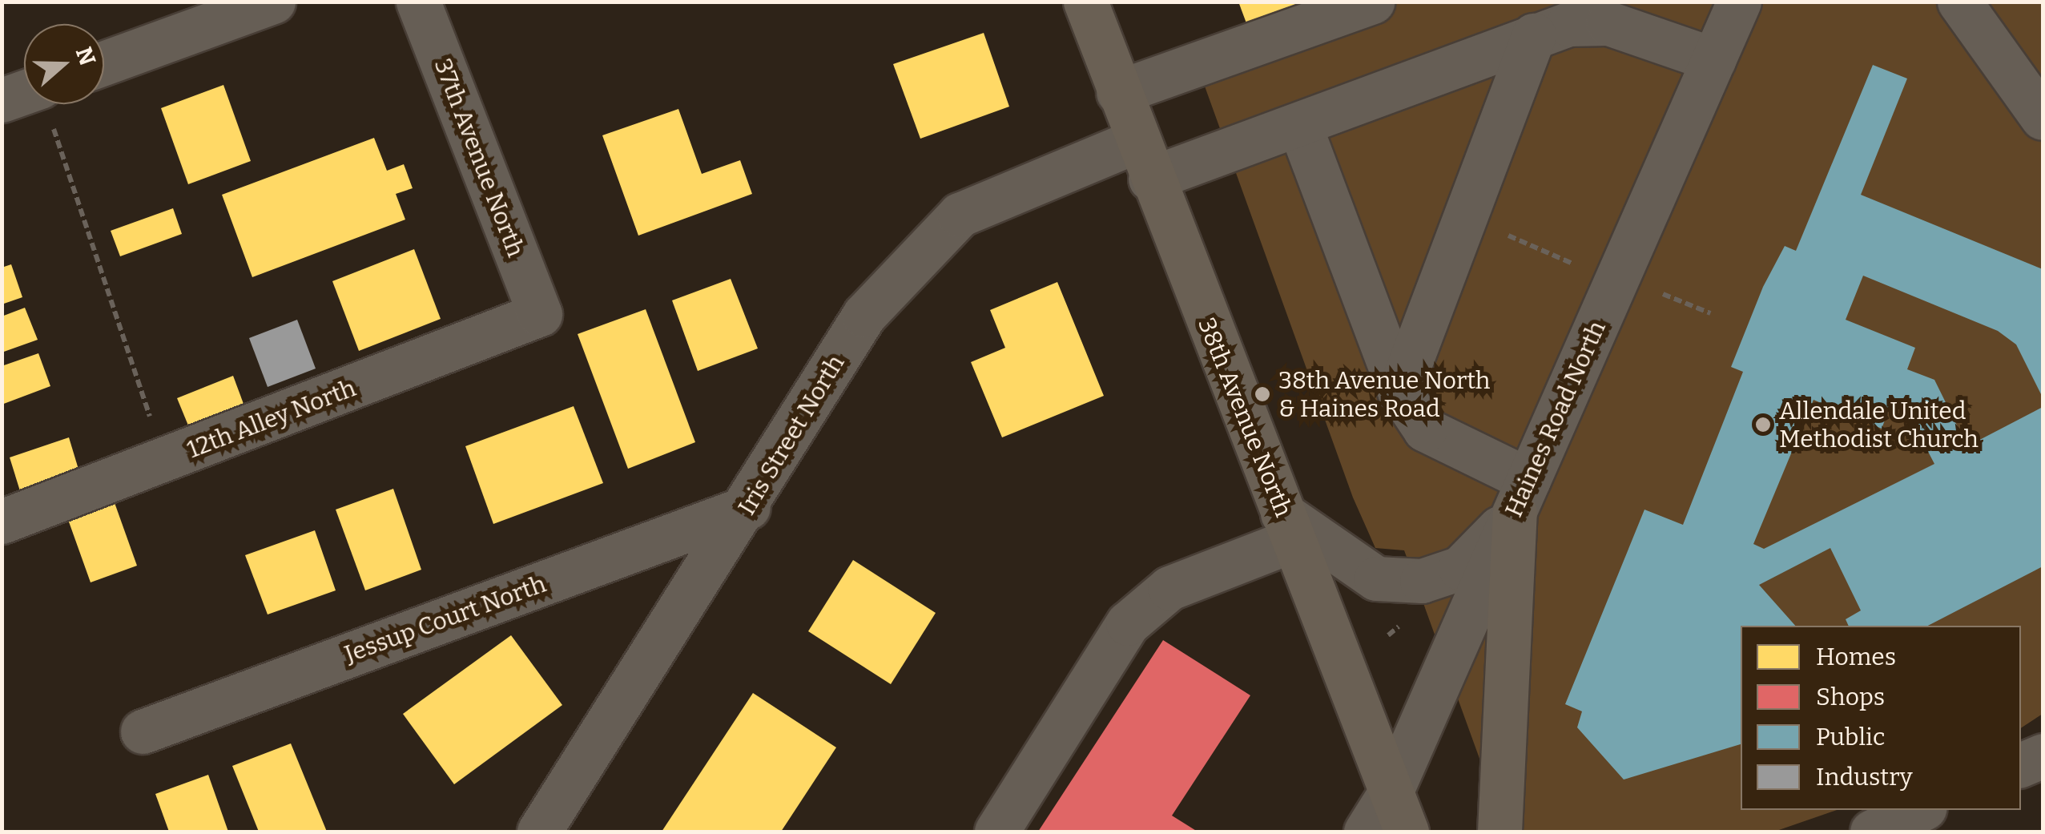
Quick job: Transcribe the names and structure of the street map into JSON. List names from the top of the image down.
{
  "streets": {
    "main road": ["38th Avenue North"],
    "street": [
      "37th Avenue North",
      "12th Alley North",
      "Haines Road North",
      "Iris Street North",
      "Jessup Court North"
    ]
  },
  "crossings": [
    ["37th Avenue North", "12th Alley North"],
    ["38th Avenue North", "Haines Road North"],
    ["38th Avenue North", "Iris Street North"],
    ["Haines Road North", "Iris Street North"],
    ["Iris Street North", "Jessup Court North"]
  ],
  "places": ["38th Avenue North & Haines Road", "Allendale United Methodist Church"],
  "legend": [
    "Homes",
    "Shops",
    "Public",
    "Industry"
  ],
  "north": "right"
}
